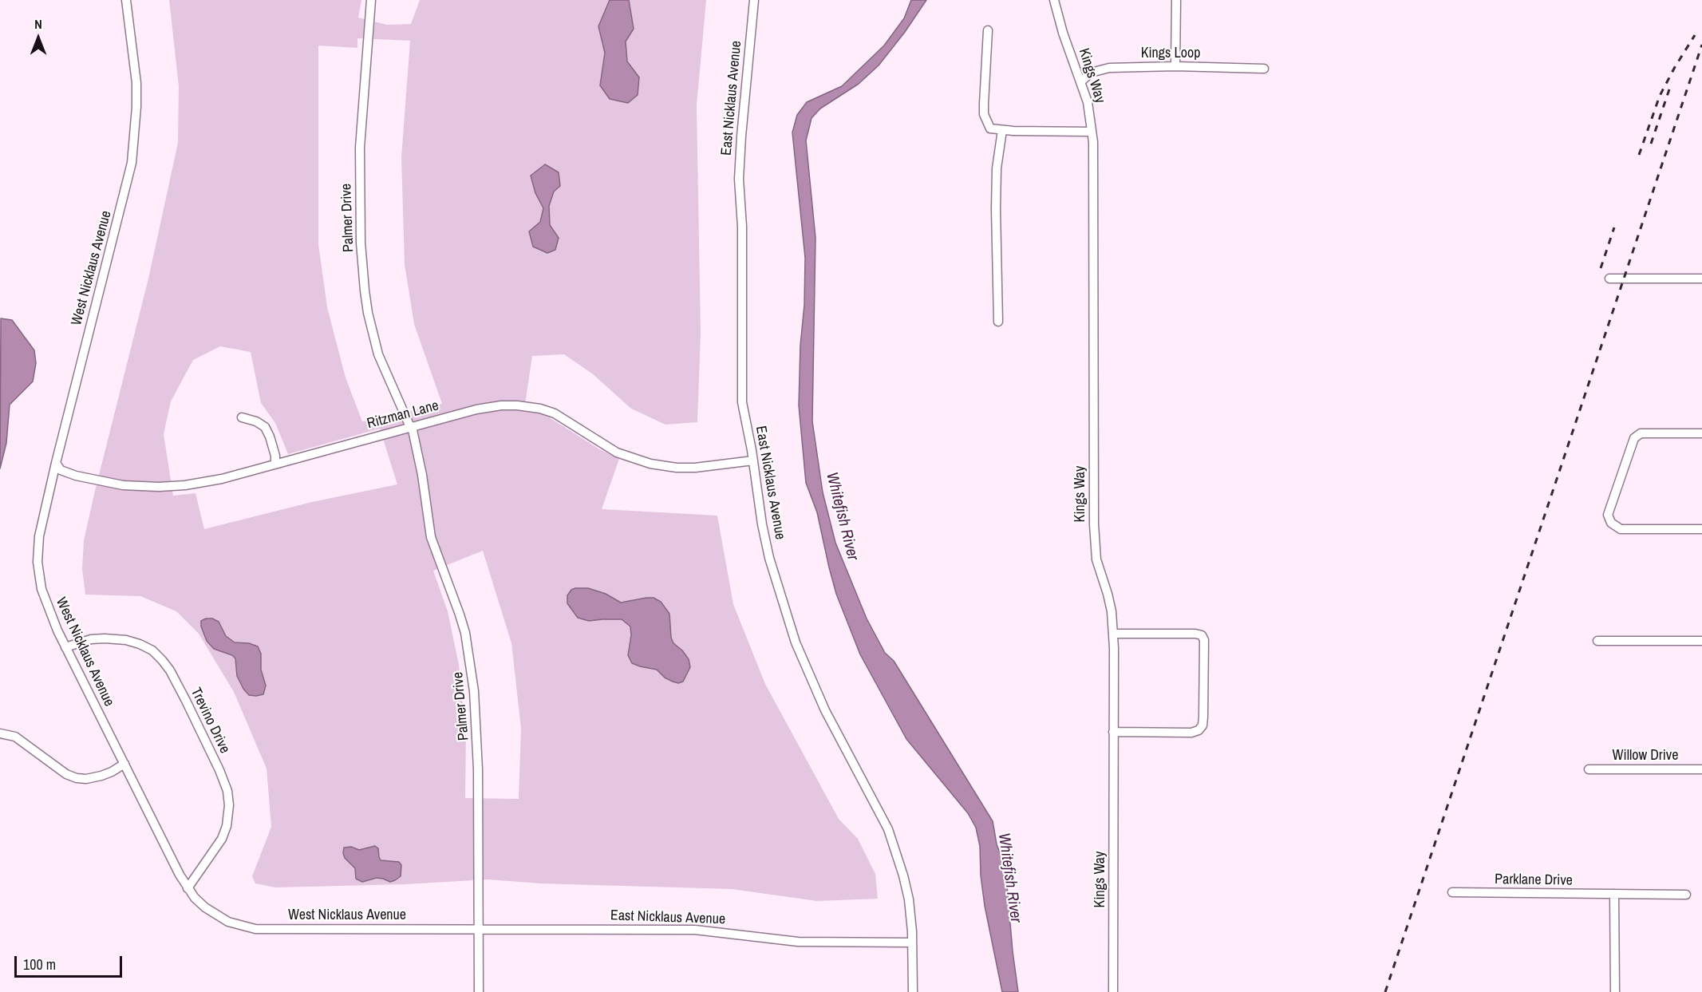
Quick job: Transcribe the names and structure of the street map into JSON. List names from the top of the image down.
{
  "streets": {
    "street": [
      "Kings Loop",
      "Kings Way",
      "East Nicklaus Avenue",
      "Palmer Drive",
      "West Nicklaus Avenue",
      "Ritzman Lane",
      "Trevino Drive",
      "Willow Drive",
      "Parklane Drive"
    ]
  },
  "crossings": [
    ["Kings Loop", "Kings Way"],
    ["East Nicklaus Avenue", "Palmer Drive"],
    ["East Nicklaus Avenue", "West Nicklaus Avenue"],
    ["East Nicklaus Avenue", "Ritzman Lane"],
    ["Palmer Drive", "West Nicklaus Avenue"],
    ["Palmer Drive", "Ritzman Lane"],
    ["West Nicklaus Avenue", "Ritzman Lane"],
    ["West Nicklaus Avenue", "Trevino Drive"]
  ],
  "water": ["Whitefish River"],
  "scale_bar": "100 m",
  "north": "top"
}
